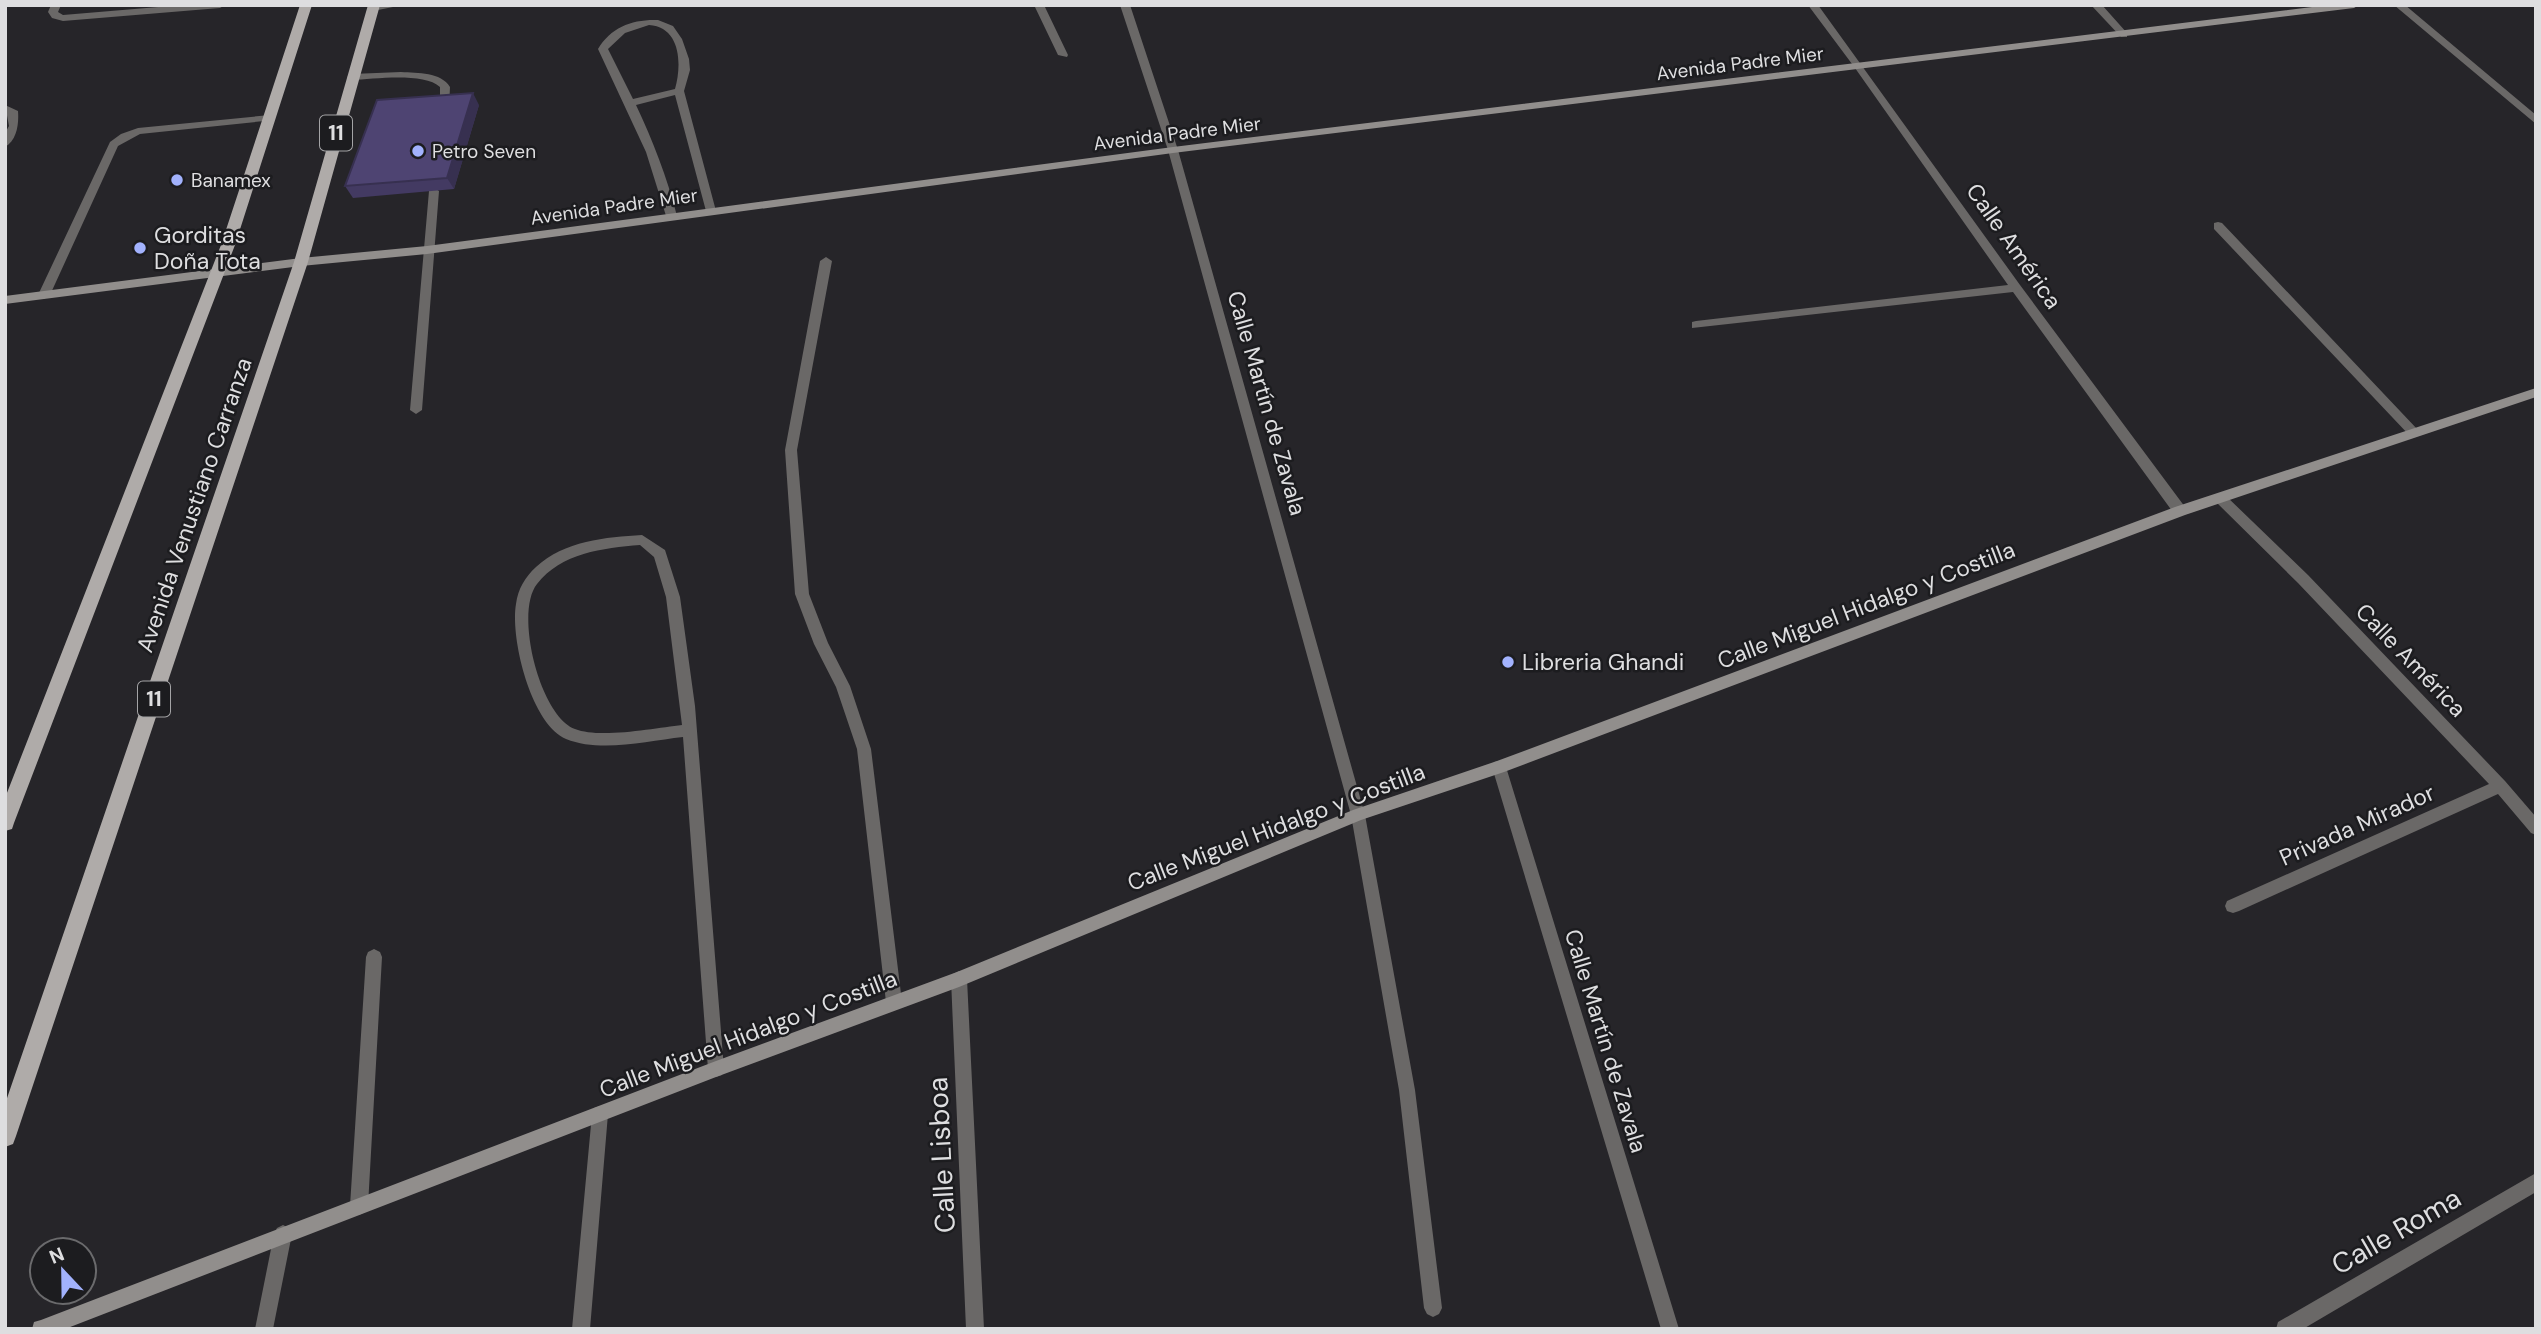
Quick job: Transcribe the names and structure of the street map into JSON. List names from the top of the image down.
{
  "streets": {
    "main road": ["11", "Avenida Venustiano Carranza"],
    "street": [
      "Avenida Padre Mier",
      "Calle América",
      "Calle Martín de Zavala",
      "Calle Miguel Hidalgo y Costilla",
      "Privada Mirador",
      "Calle Lisboa",
      "Calle Roma"
    ]
  },
  "crossings": [
    ["Avenida Padre Mier", "Calle América"],
    ["Avenida Padre Mier", "Calle Martín de Zavala"],
    ["Avenida Padre Mier", "Avenida Venustiano Carranza"],
    ["Calle América", "Calle Miguel Hidalgo y Costilla"],
    ["Calle América", "Privada Mirador"],
    ["Calle Martín de Zavala", "Calle Miguel Hidalgo y Costilla"],
    ["Calle Miguel Hidalgo y Costilla", "Calle Lisboa"]
  ],
  "places": [
    "Petro Seven",
    "Banamex",
    "Gorditas Doña Tota",
    "Libreria Ghandi"
  ],
  "north": "top"
}
